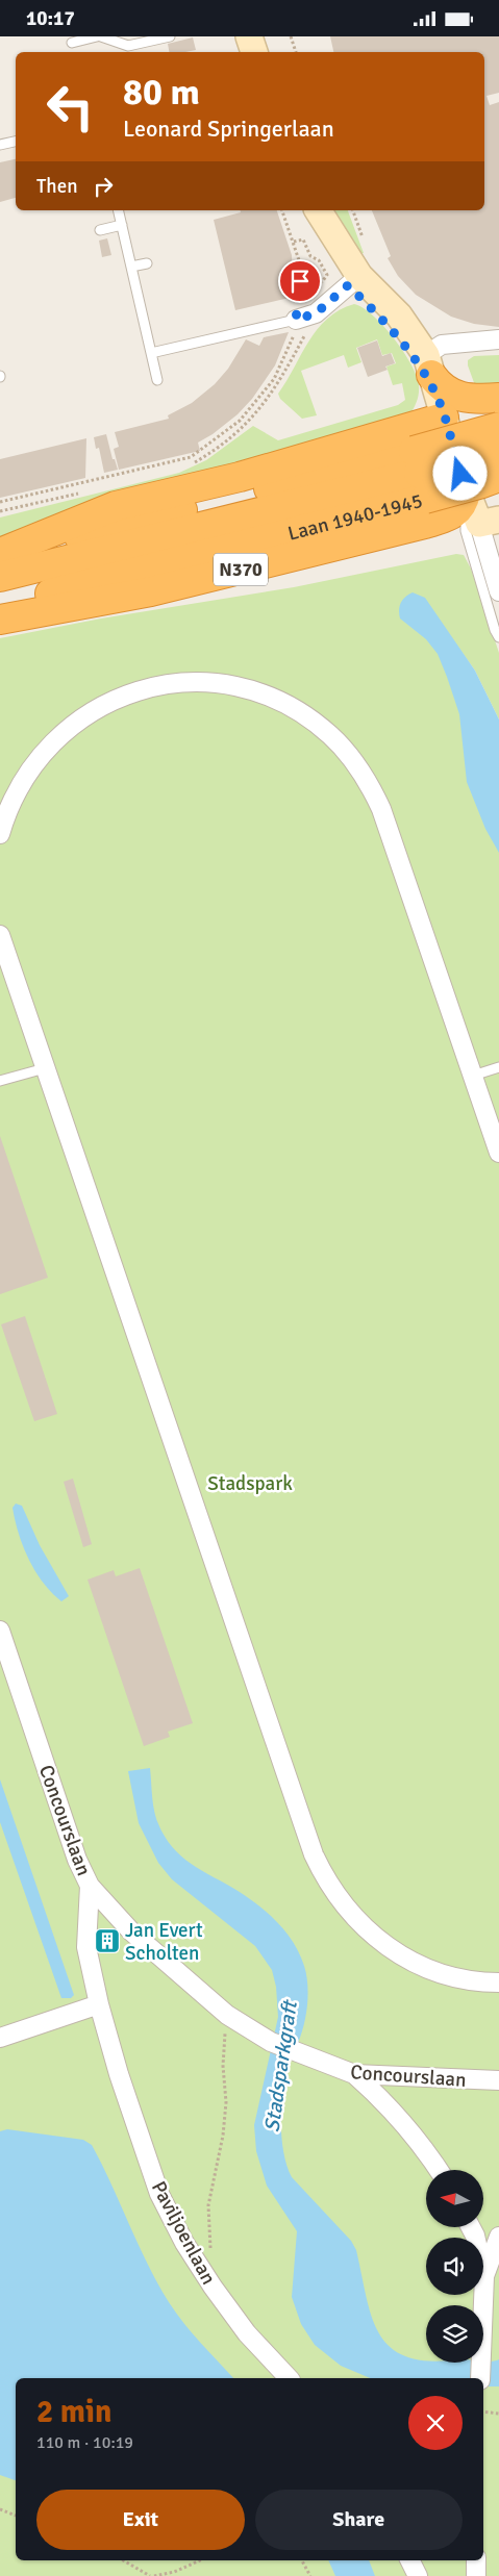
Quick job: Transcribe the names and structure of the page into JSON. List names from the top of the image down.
{
  "streets": {
    "highway": ["Laan 1940-1945", "N370"],
    "street": ["Concourslaan", "Paviljoenlaan"]
  },
  "crossings": [
    ["Laan 1940-1945", "N370"],
    ["Concourslaan", "Paviljoenlaan"]
  ],
  "water": ["Stadsparkgraft"],
  "parks": ["Stadspark"],
  "places": {
    "building": ["Jan Evert Scholten"]
  },
  "north": "left",
  "page": {
    "status": "10:17",
    "turn": ["80 m", "Leonard Springerlaan"],
    "then": "Then",
    "heading": ["2 min", "110 m · 10:19"],
    "buttons": ["Exit", "Share"]
  }
}
